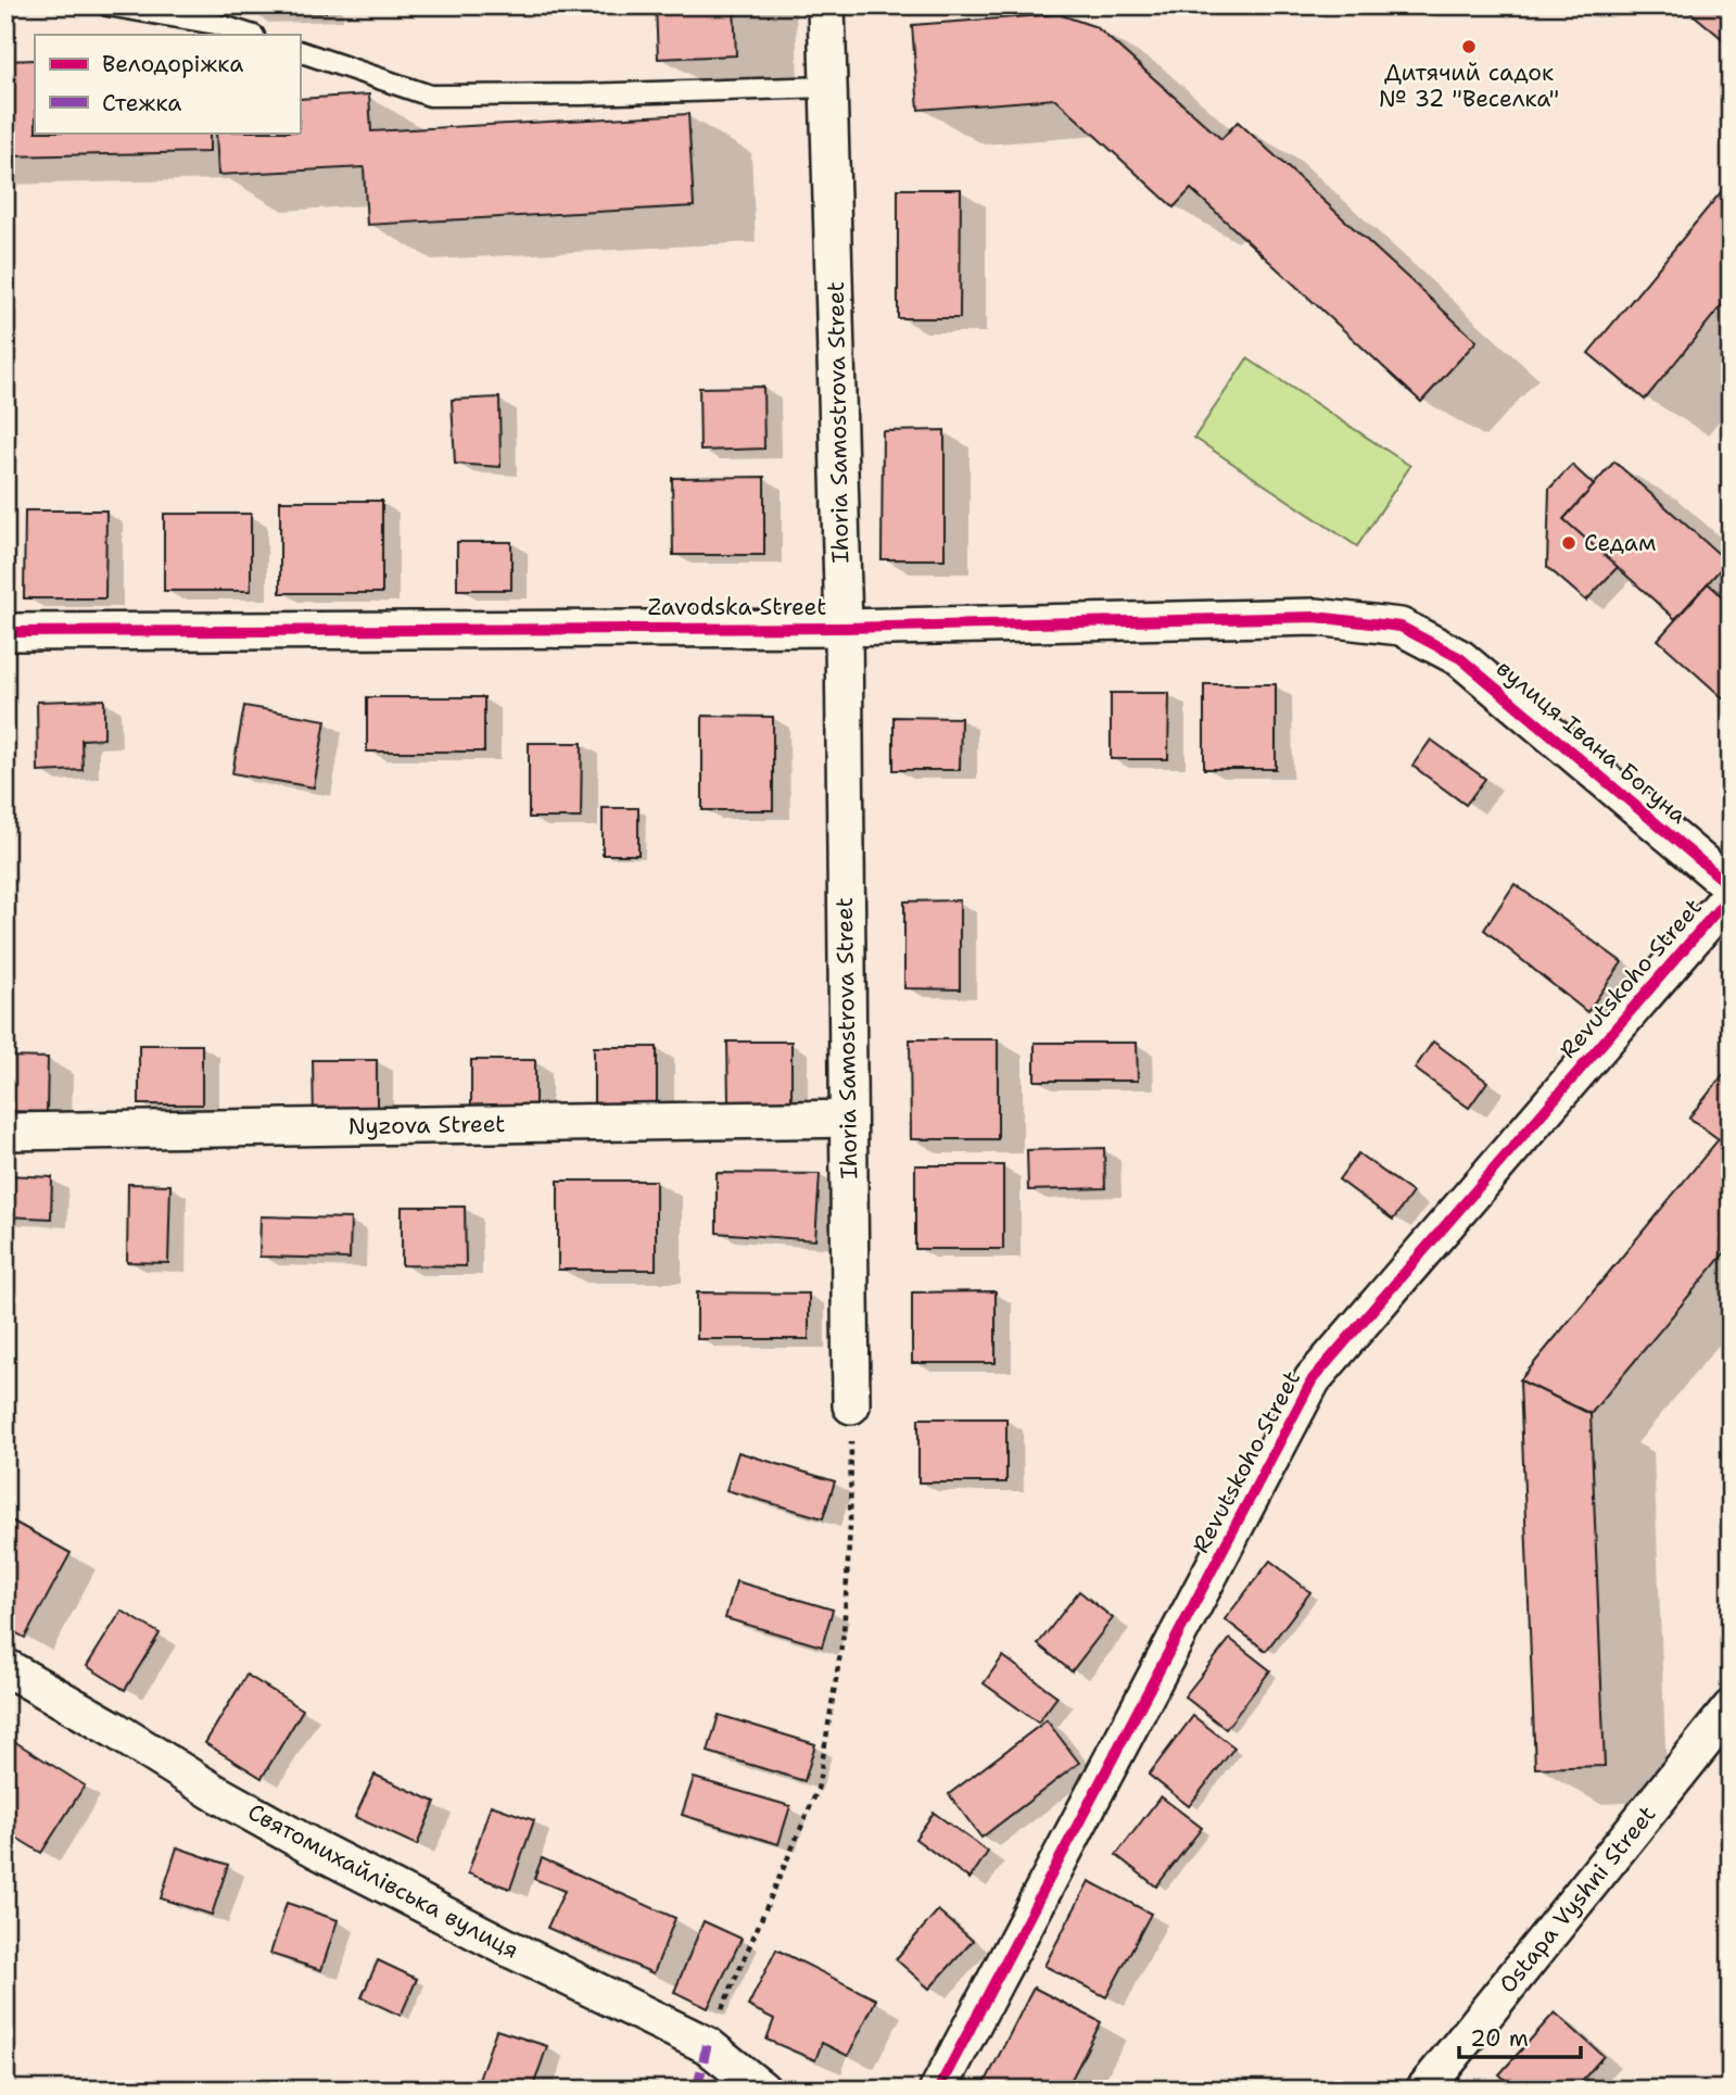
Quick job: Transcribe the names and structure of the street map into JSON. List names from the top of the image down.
{
  "streets": {
    "street": [
      "Ihoria Samostrova Street",
      "Zavodska Street",
      "вулиця Івана Богуна",
      "Revutskoho Street",
      "Nyzova Street",
      "Святомихайлівська вулиця",
      "Ostapa Vyshni Street"
    ]
  },
  "crossings": [
    ["Ihoria Samostrova Street", "Zavodska Street"],
    ["Ihoria Samostrova Street", "Nyzova Street"],
    ["Zavodska Street", "вулиця Івана Богуна"]
  ],
  "places": ["Дитячий садок № 32 \"Веселка\"", "Седам"],
  "legend": ["Велодоріжка", "Стежка"],
  "scale_bar": "20 m"
}
